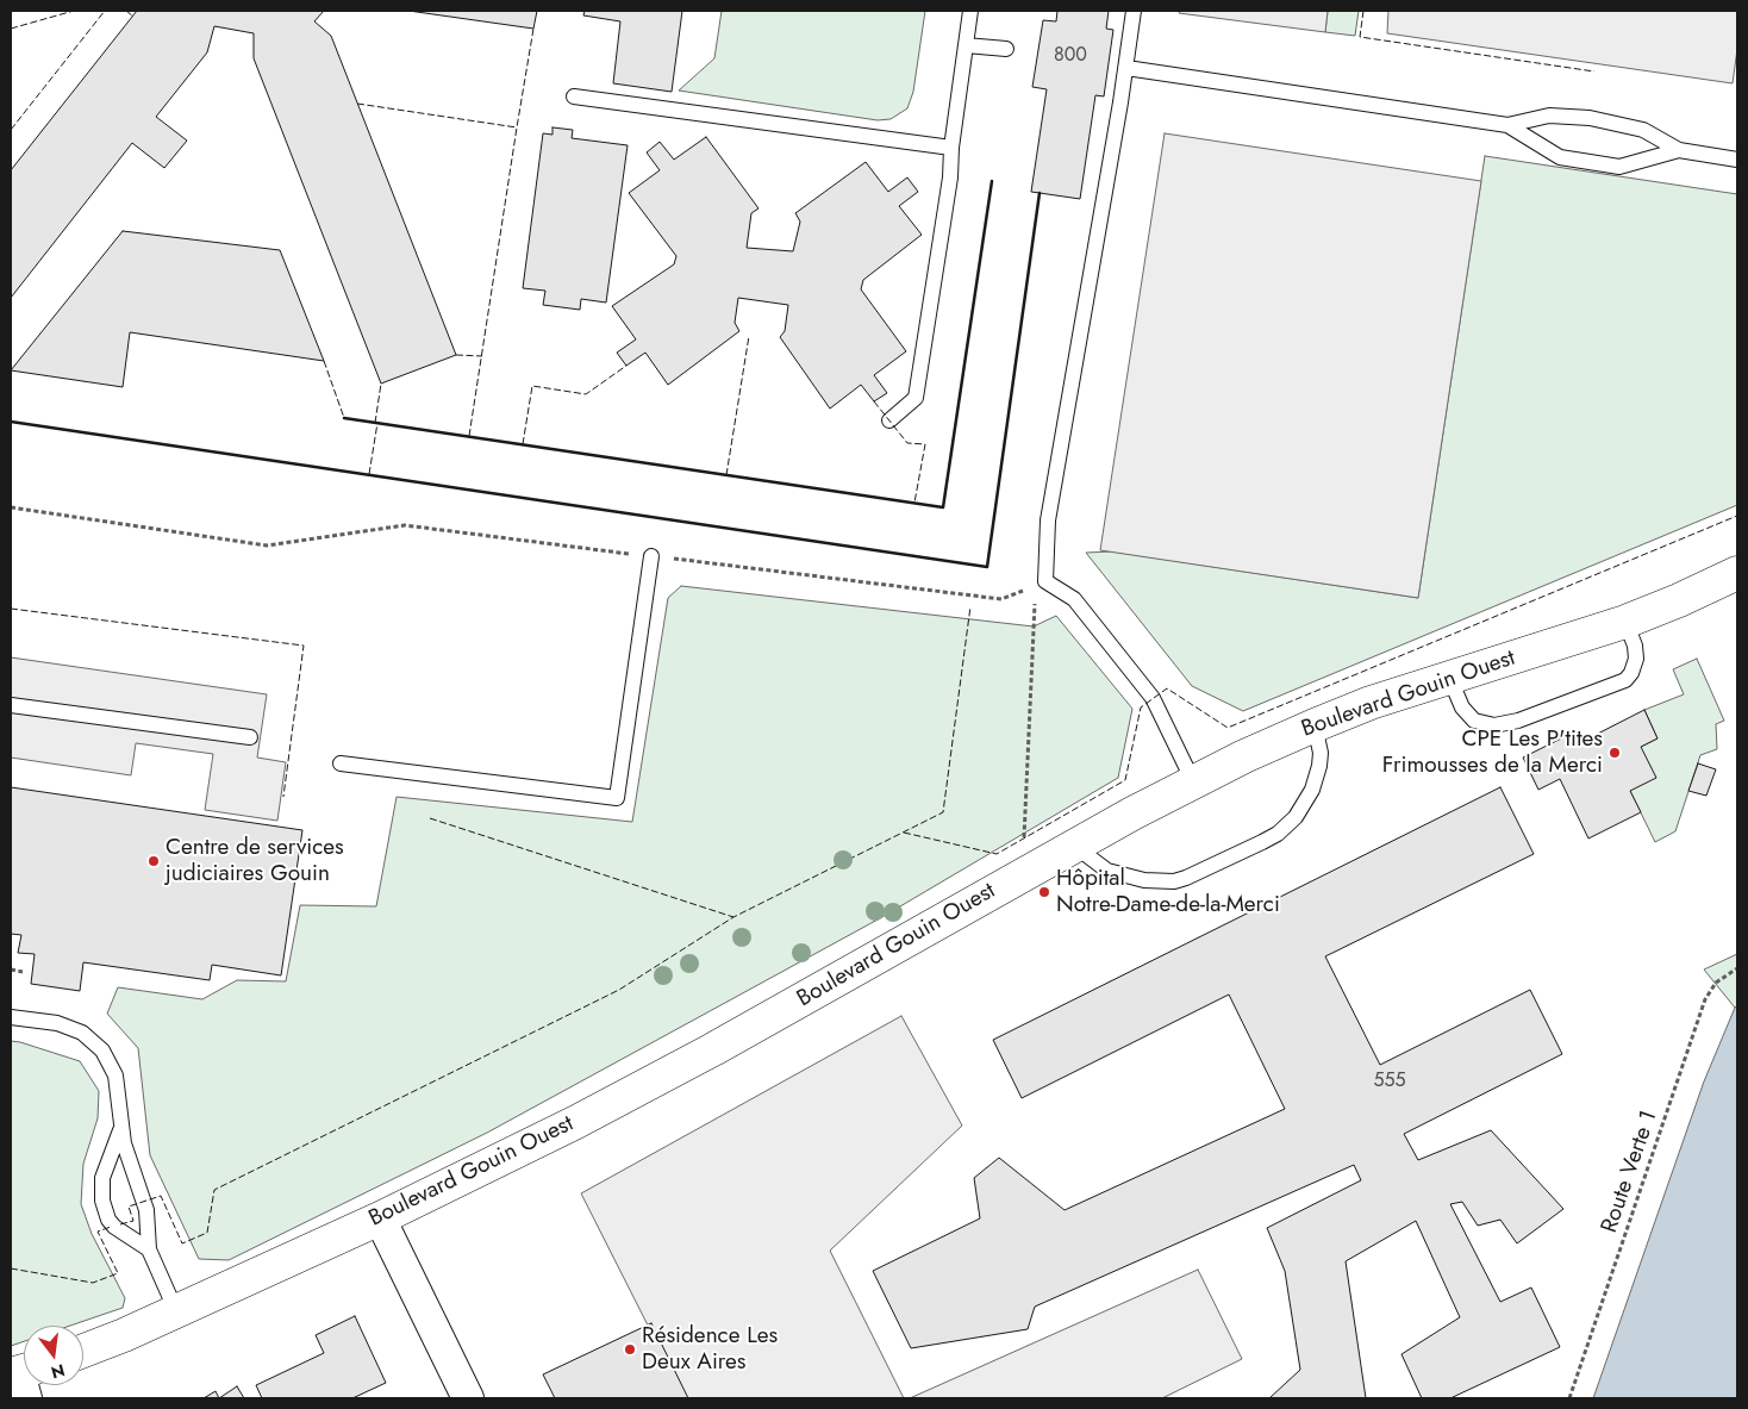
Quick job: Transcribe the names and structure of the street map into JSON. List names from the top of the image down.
{
  "streets": {
    "street": ["Boulevard Gouin Ouest"],
    "path": ["Route Verte 1"]
  },
  "places": [
    "CPE Les P'tites Frimousses de la Merci",
    "Centre de services judiciaires Gouin",
    "Hôpital Notre-Dame-de-la-Merci",
    "Résidence Les Deux Aires"
  ],
  "house_numbers": ["800", "555"],
  "north": "bottom"
}
